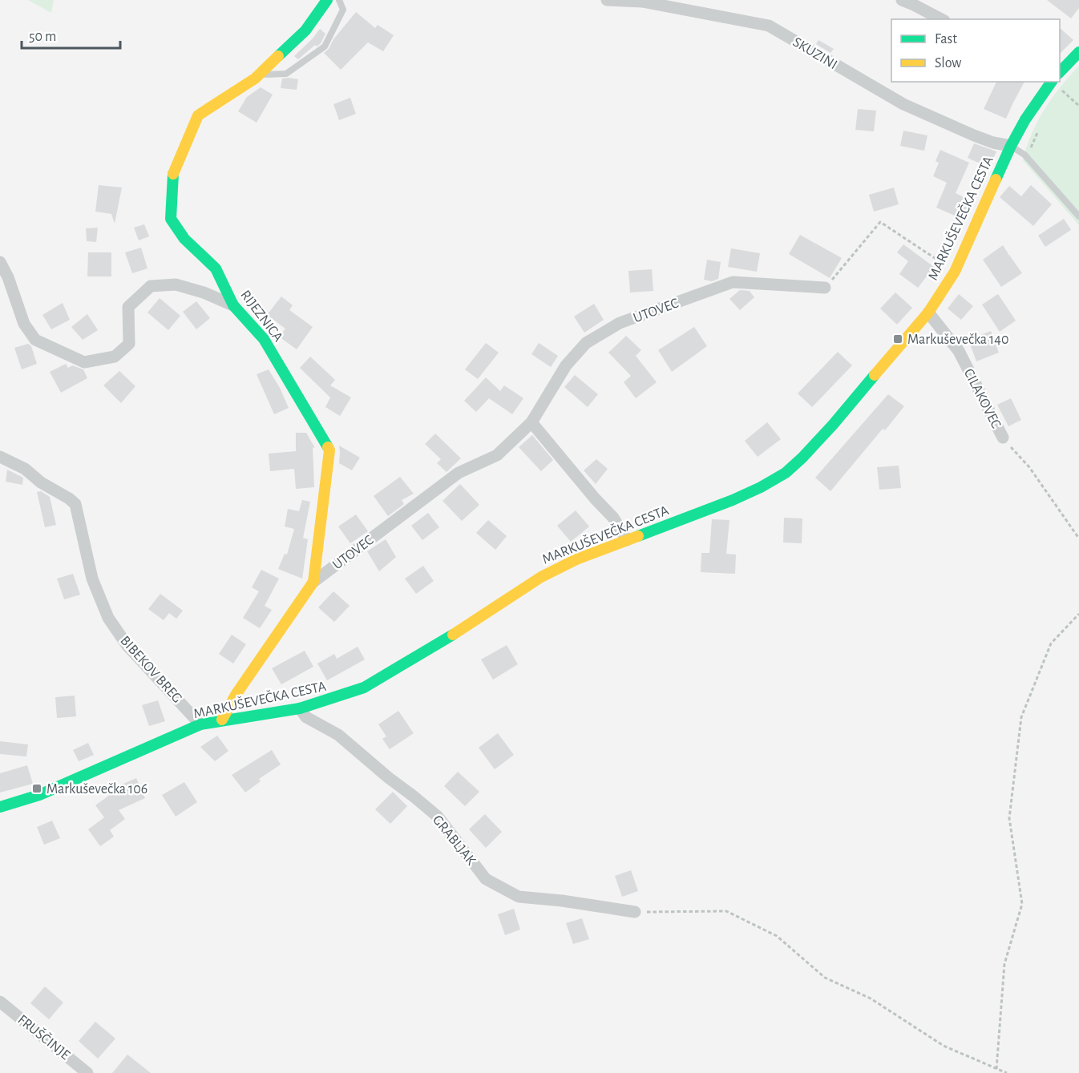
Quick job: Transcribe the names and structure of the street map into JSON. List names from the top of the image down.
{
  "streets": {
    "main road": ["MARKUŠEVEČKA CESTA", "RIJEZNICA"],
    "street": [
      "SKUZINI",
      "UTOVEC",
      "CILAKOVEC",
      "BIBEKOV BREG",
      "GRABLJAK",
      "FRUŠČINJE"
    ]
  },
  "crossings": [
    ["SKUZINI", "MARKUŠEVEČKA CESTA"],
    ["MARKUŠEVEČKA CESTA", "RIJEZNICA"],
    ["MARKUŠEVEČKA CESTA", "CILAKOVEC"],
    ["MARKUŠEVEČKA CESTA", "BIBEKOV BREG"],
    ["MARKUŠEVEČKA CESTA", "GRABLJAK"],
    ["UTOVEC", "RIJEZNICA"]
  ],
  "places": {
    "transit": ["Markuševečka 140", "Markuševečka 106"]
  },
  "legend": ["Fast", "Slow"],
  "scale_bar": "50 m"
}
